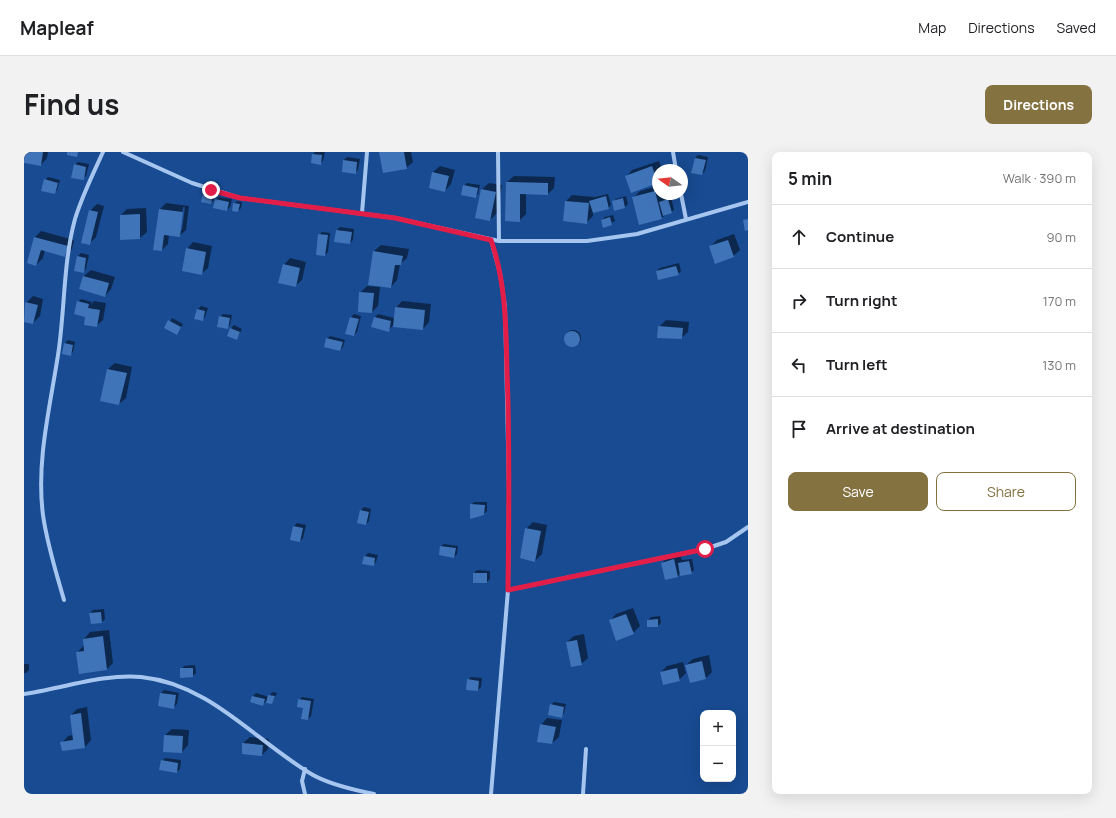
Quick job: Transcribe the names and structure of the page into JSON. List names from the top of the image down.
{
  "north": "left",
  "page": {
    "header": "Mapleaf",
    "nav": ["Map", "Directions", "Saved"],
    "title": "Find us",
    "buttons": [
      "Directions",
      ["Save", "Share"]
    ],
    "heading": ["5 min", "Walk · 390 m"],
    "list": [
      ["Continue", "90 m"],
      ["Turn right", "170 m"],
      ["Turn left", "130 m"],
      "Arrive at destination"
    ],
    "map_buttons": ["+", "−"]
  }
}
